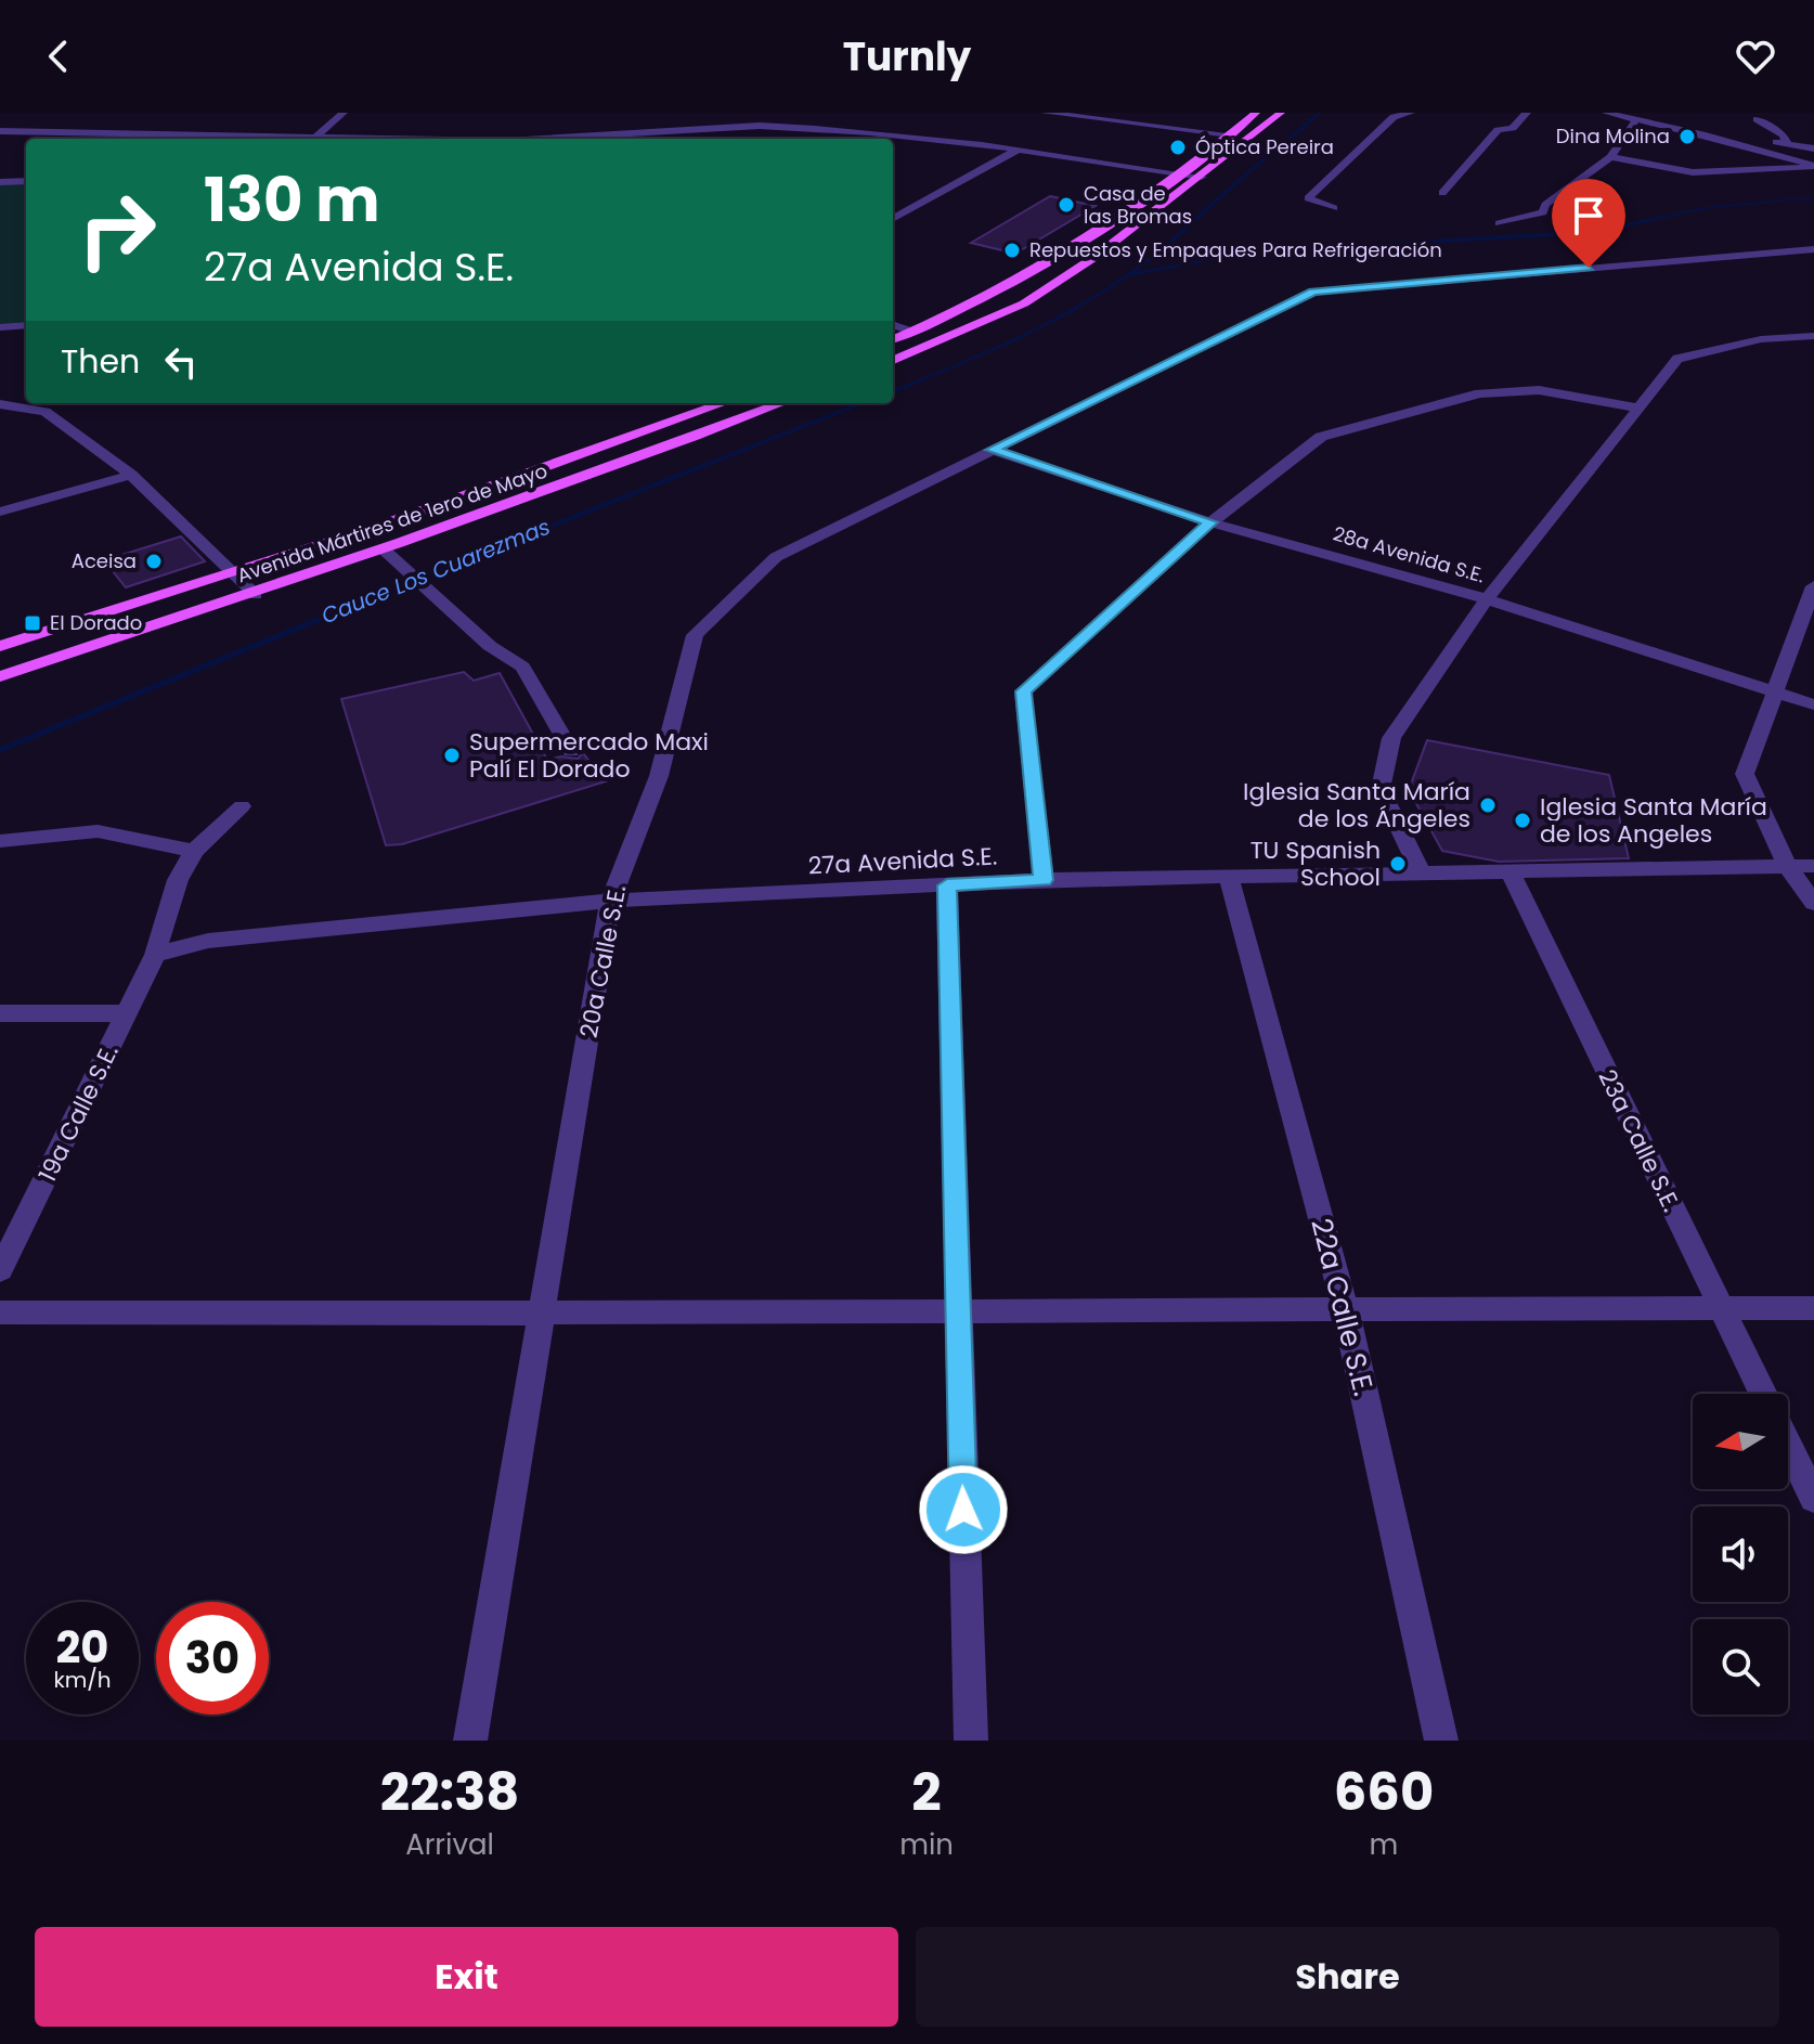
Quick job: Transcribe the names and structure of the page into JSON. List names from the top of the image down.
{
  "streets": {
    "main road": ["Avenida Mártires de 1ero de Mayo"],
    "street": [
      "28a Avenida S.E.",
      "27a Avenida S.E.",
      "20a Calle S.E.",
      "19a Calle S.E.",
      "23a Calle S.E.",
      "22a Calle S.E."
    ]
  },
  "crossings": [
    ["28a Avenida S.E.", "20a Calle S.E."],
    ["27a Avenida S.E.", "20a Calle S.E."],
    ["27a Avenida S.E.", "19a Calle S.E."],
    ["27a Avenida S.E.", "23a Calle S.E."],
    ["27a Avenida S.E.", "22a Calle S.E."]
  ],
  "water": ["Cauce Los Cuarezmas"],
  "places": {
    "other": [
      "Dina Molina",
      "Óptica Pereira",
      "Casa de las Bromas",
      "Repuestos y Empaques Para Refrigeración",
      "Aceisa",
      "Supermercado Maxi Palí El Dorado",
      "Iglesia Santa María de los Ángeles",
      "Iglesia Santa María de los Angeles",
      "TU Spanish School"
    ],
    "transit": ["El Dorado"]
  },
  "north": "left",
  "page": {
    "header": "Turnly",
    "turn": ["130 m", "27a Avenida S.E."],
    "then": "Then",
    "speed": "20 km/h",
    "limit": "30",
    "eta": [
      "22:38",
      "Arrival",
      "2",
      "min",
      "660",
      "m"
    ],
    "buttons": ["Exit", "Share"]
  }
}
